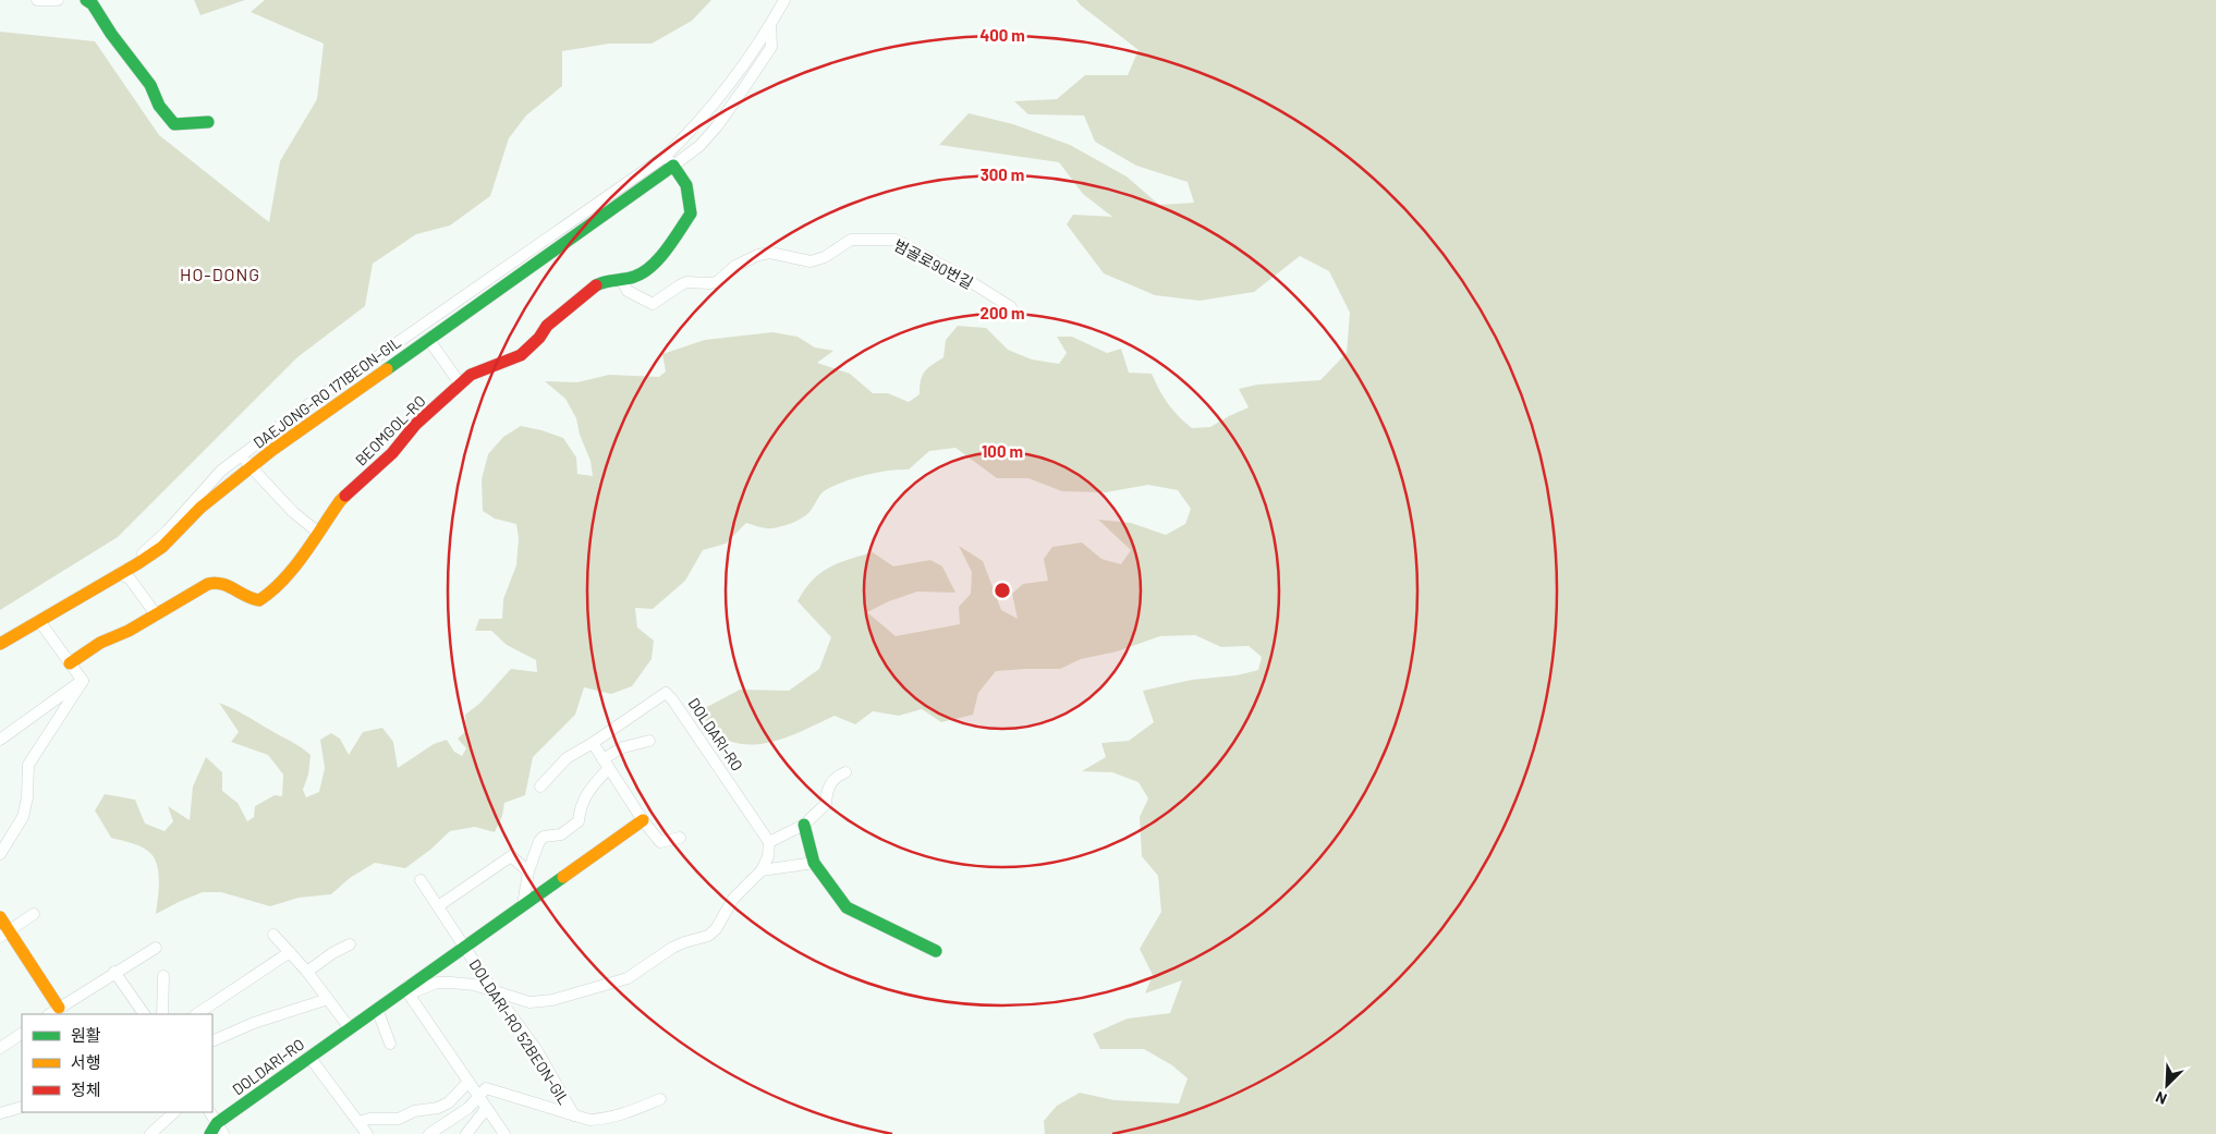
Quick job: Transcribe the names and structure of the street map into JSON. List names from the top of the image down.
{
  "streets": {
    "street": [
      "범골로90번길",
      "DAEJONG-RO 171BEON-GIL",
      "BEOMGOL-RO",
      "DOLDARI-RO",
      "DOLDARI-RO 52BEON-GIL"
    ]
  },
  "crossings": [
    ["범골로90번길", "BEOMGOL-RO"],
    ["DAEJONG-RO 171BEON-GIL", "BEOMGOL-RO"],
    ["DOLDARI-RO", "DOLDARI-RO 52BEON-GIL"]
  ],
  "districts": ["HO-DONG"],
  "legend": ["원활", "서행", "정체"],
  "north": "bottom left",
  "rings": [
    "400 m",
    "300 m",
    "200 m",
    "100 m"
  ]
}
